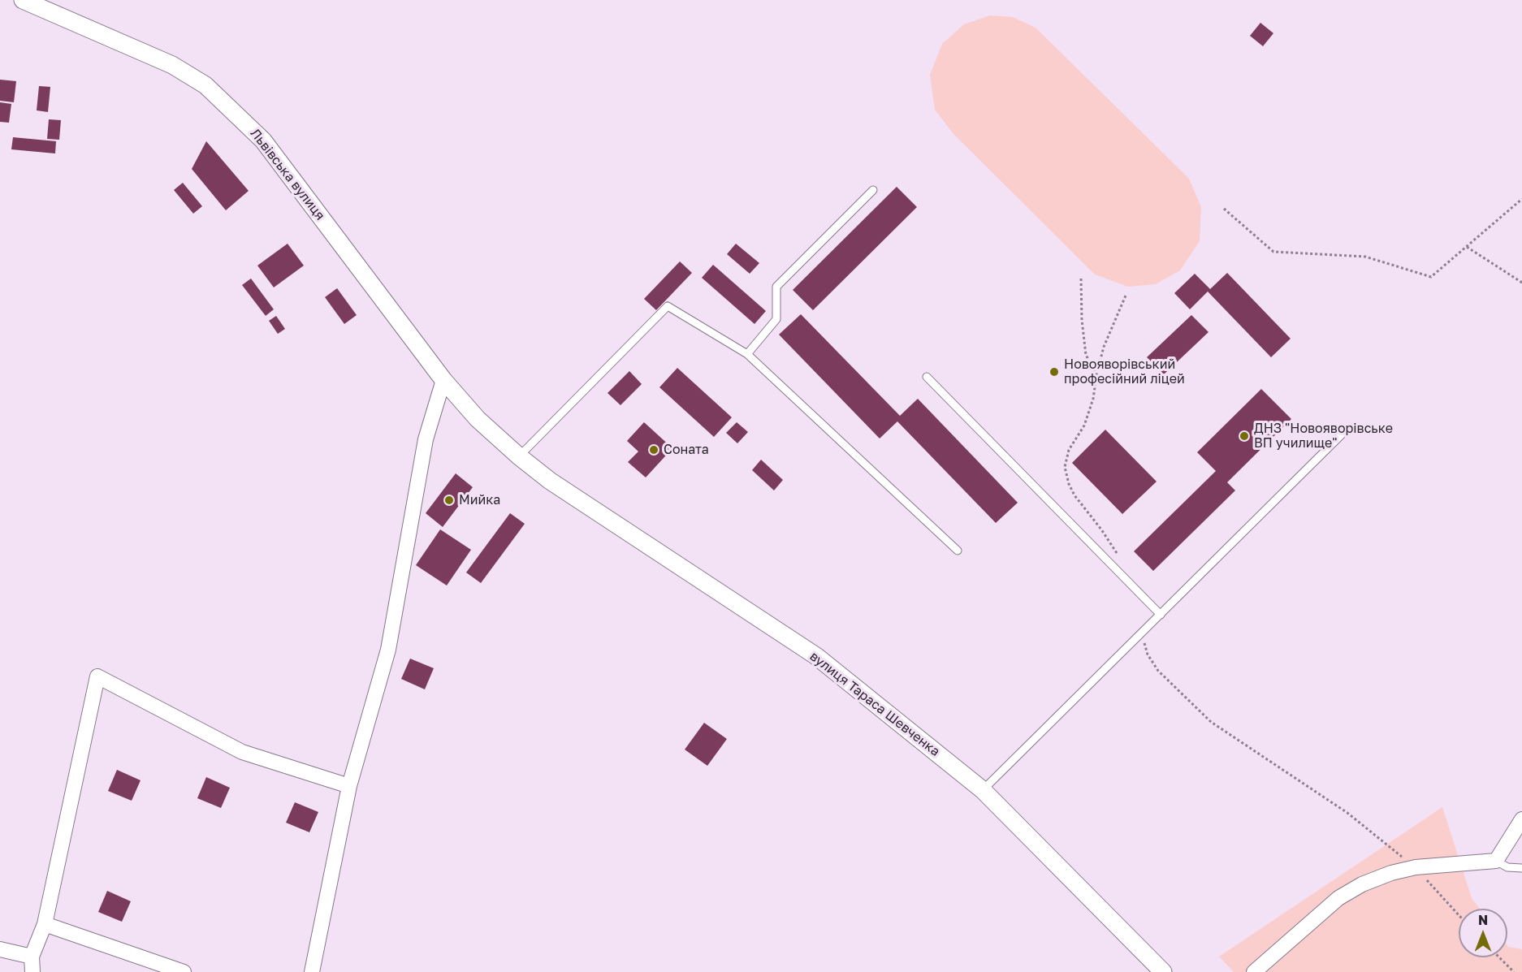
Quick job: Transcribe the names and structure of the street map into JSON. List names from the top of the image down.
{
  "streets": {
    "street": ["Львівська вулиця", "вулиця Тараса Шевченка"]
  },
  "crossings": [
    ["Львівська вулиця", "вулиця Тараса Шевченка"]
  ],
  "places": [
    "Новояворівський професійний ліцей",
    "ДНЗ \"Новояворівське ВП училище\"",
    "Соната",
    "Мийка"
  ],
  "north": "top"
}
